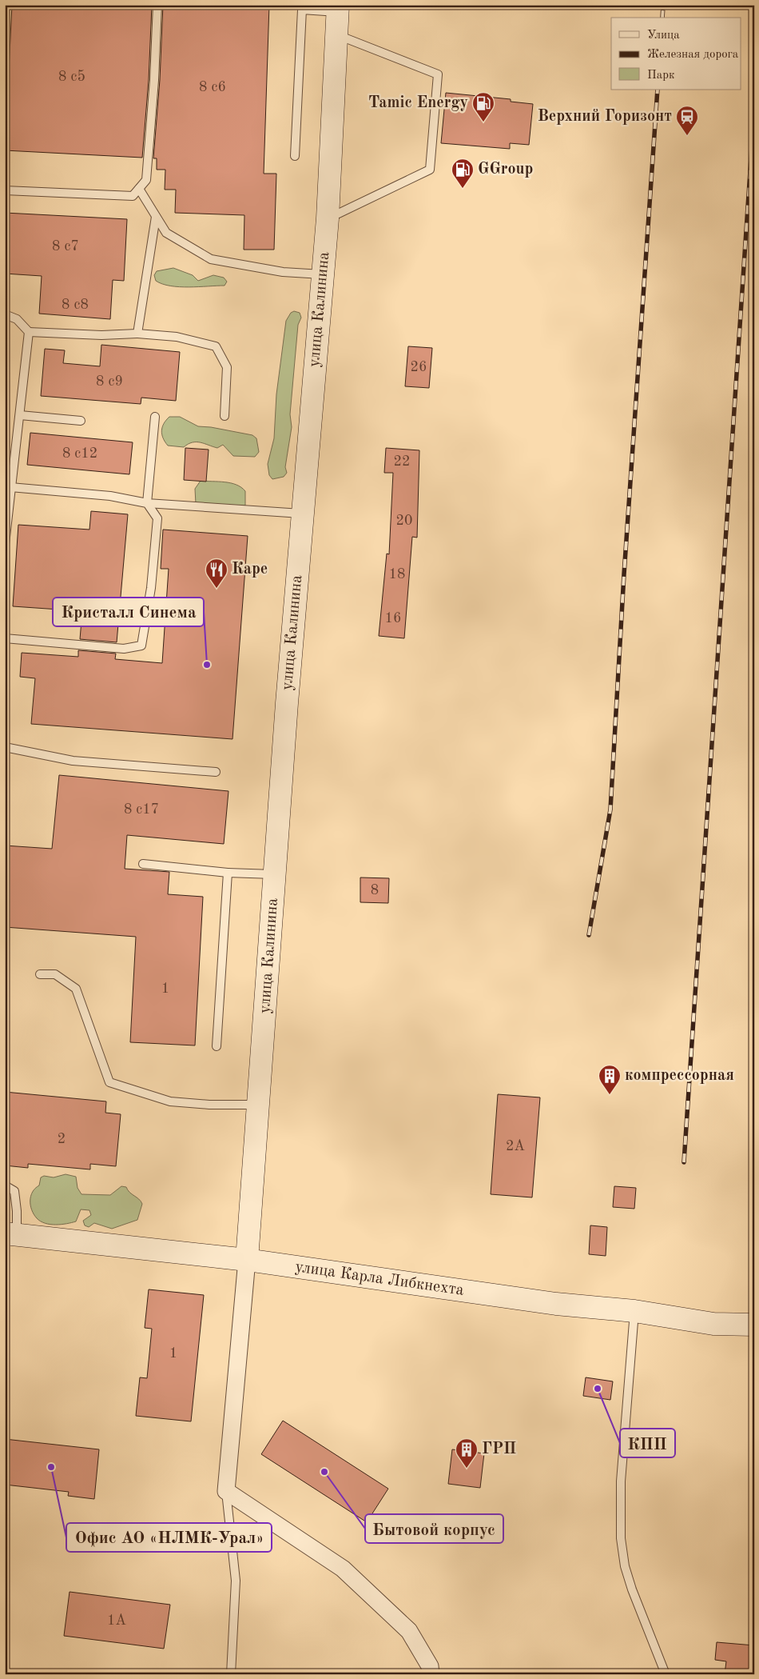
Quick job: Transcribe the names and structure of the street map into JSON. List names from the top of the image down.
{
  "streets": {
    "street": ["улица Калинина", "улица Карла Либкнехта"]
  },
  "crossings": [
    ["улица Калинина", "улица Карла Либкнехта"]
  ],
  "places": {
    "fuel station": ["Tamic Energy", "GGroup"],
    "station": ["Верхний Горизонт"],
    "restaurant": ["Каре"],
    "other": [
      "Кристалл Синема",
      "КПП",
      "Офис АО «НЛМК-Урал»",
      "Бытовой корпус"
    ],
    "building": ["компрессорная", "ГРП"]
  },
  "house_numbers": [
    "8 с5",
    "8 с6",
    "8 с7",
    "8 с8",
    "26",
    "8 с9",
    "8 с12",
    "22",
    "20",
    "18",
    "16",
    "8 с17",
    "8",
    "1",
    "2",
    "2А",
    "1",
    "1А"
  ],
  "legend": ["Улица", "Железная дорога", "Парк"]
}
